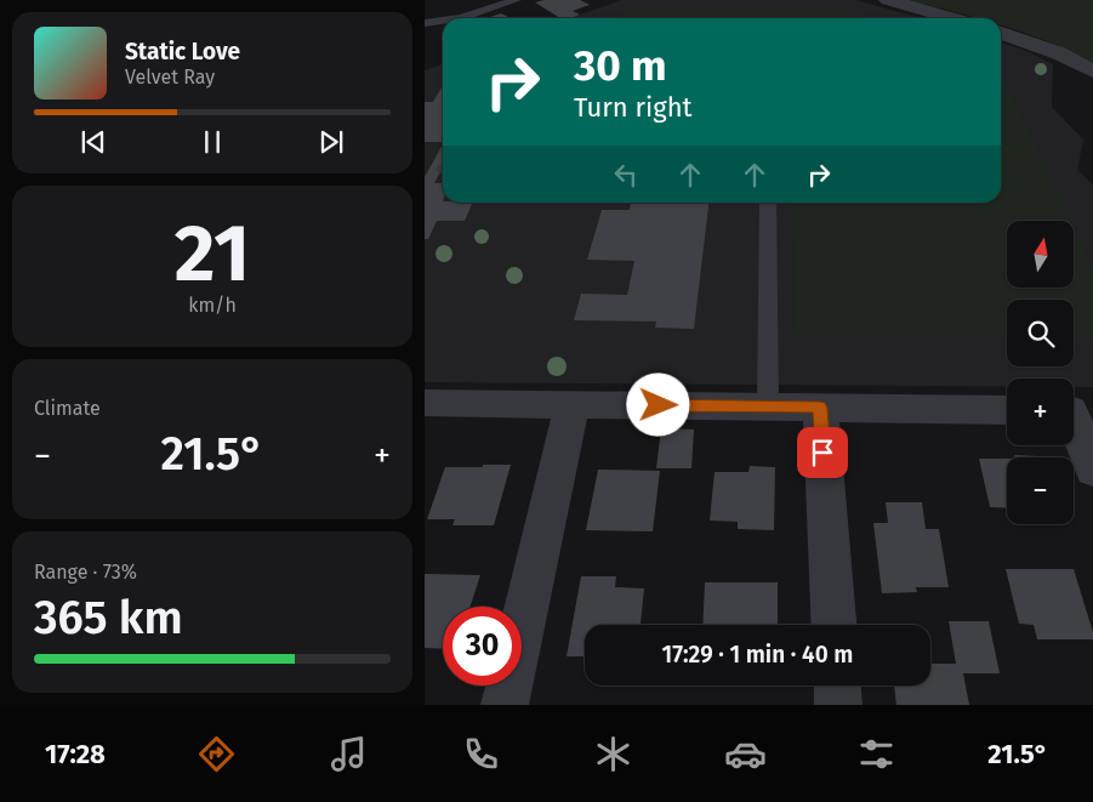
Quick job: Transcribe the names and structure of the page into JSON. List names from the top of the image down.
{
  "north": "top",
  "page": {
    "turn": ["30 m", "Turn right"],
    "song": ["Static Love", "Velvet Ray"],
    "tile": [
      ["21", "km/h"],
      "Climate",
      ["Range · 73%", "365 km"]
    ],
    "map_buttons": ["+", "−"],
    "heat": ["−", "21.5°", "+"],
    "limit": "30",
    "trip": "17:29 · 1 min · 40 m",
    "tabs": ["17:28", "21.5°"]
  }
}
